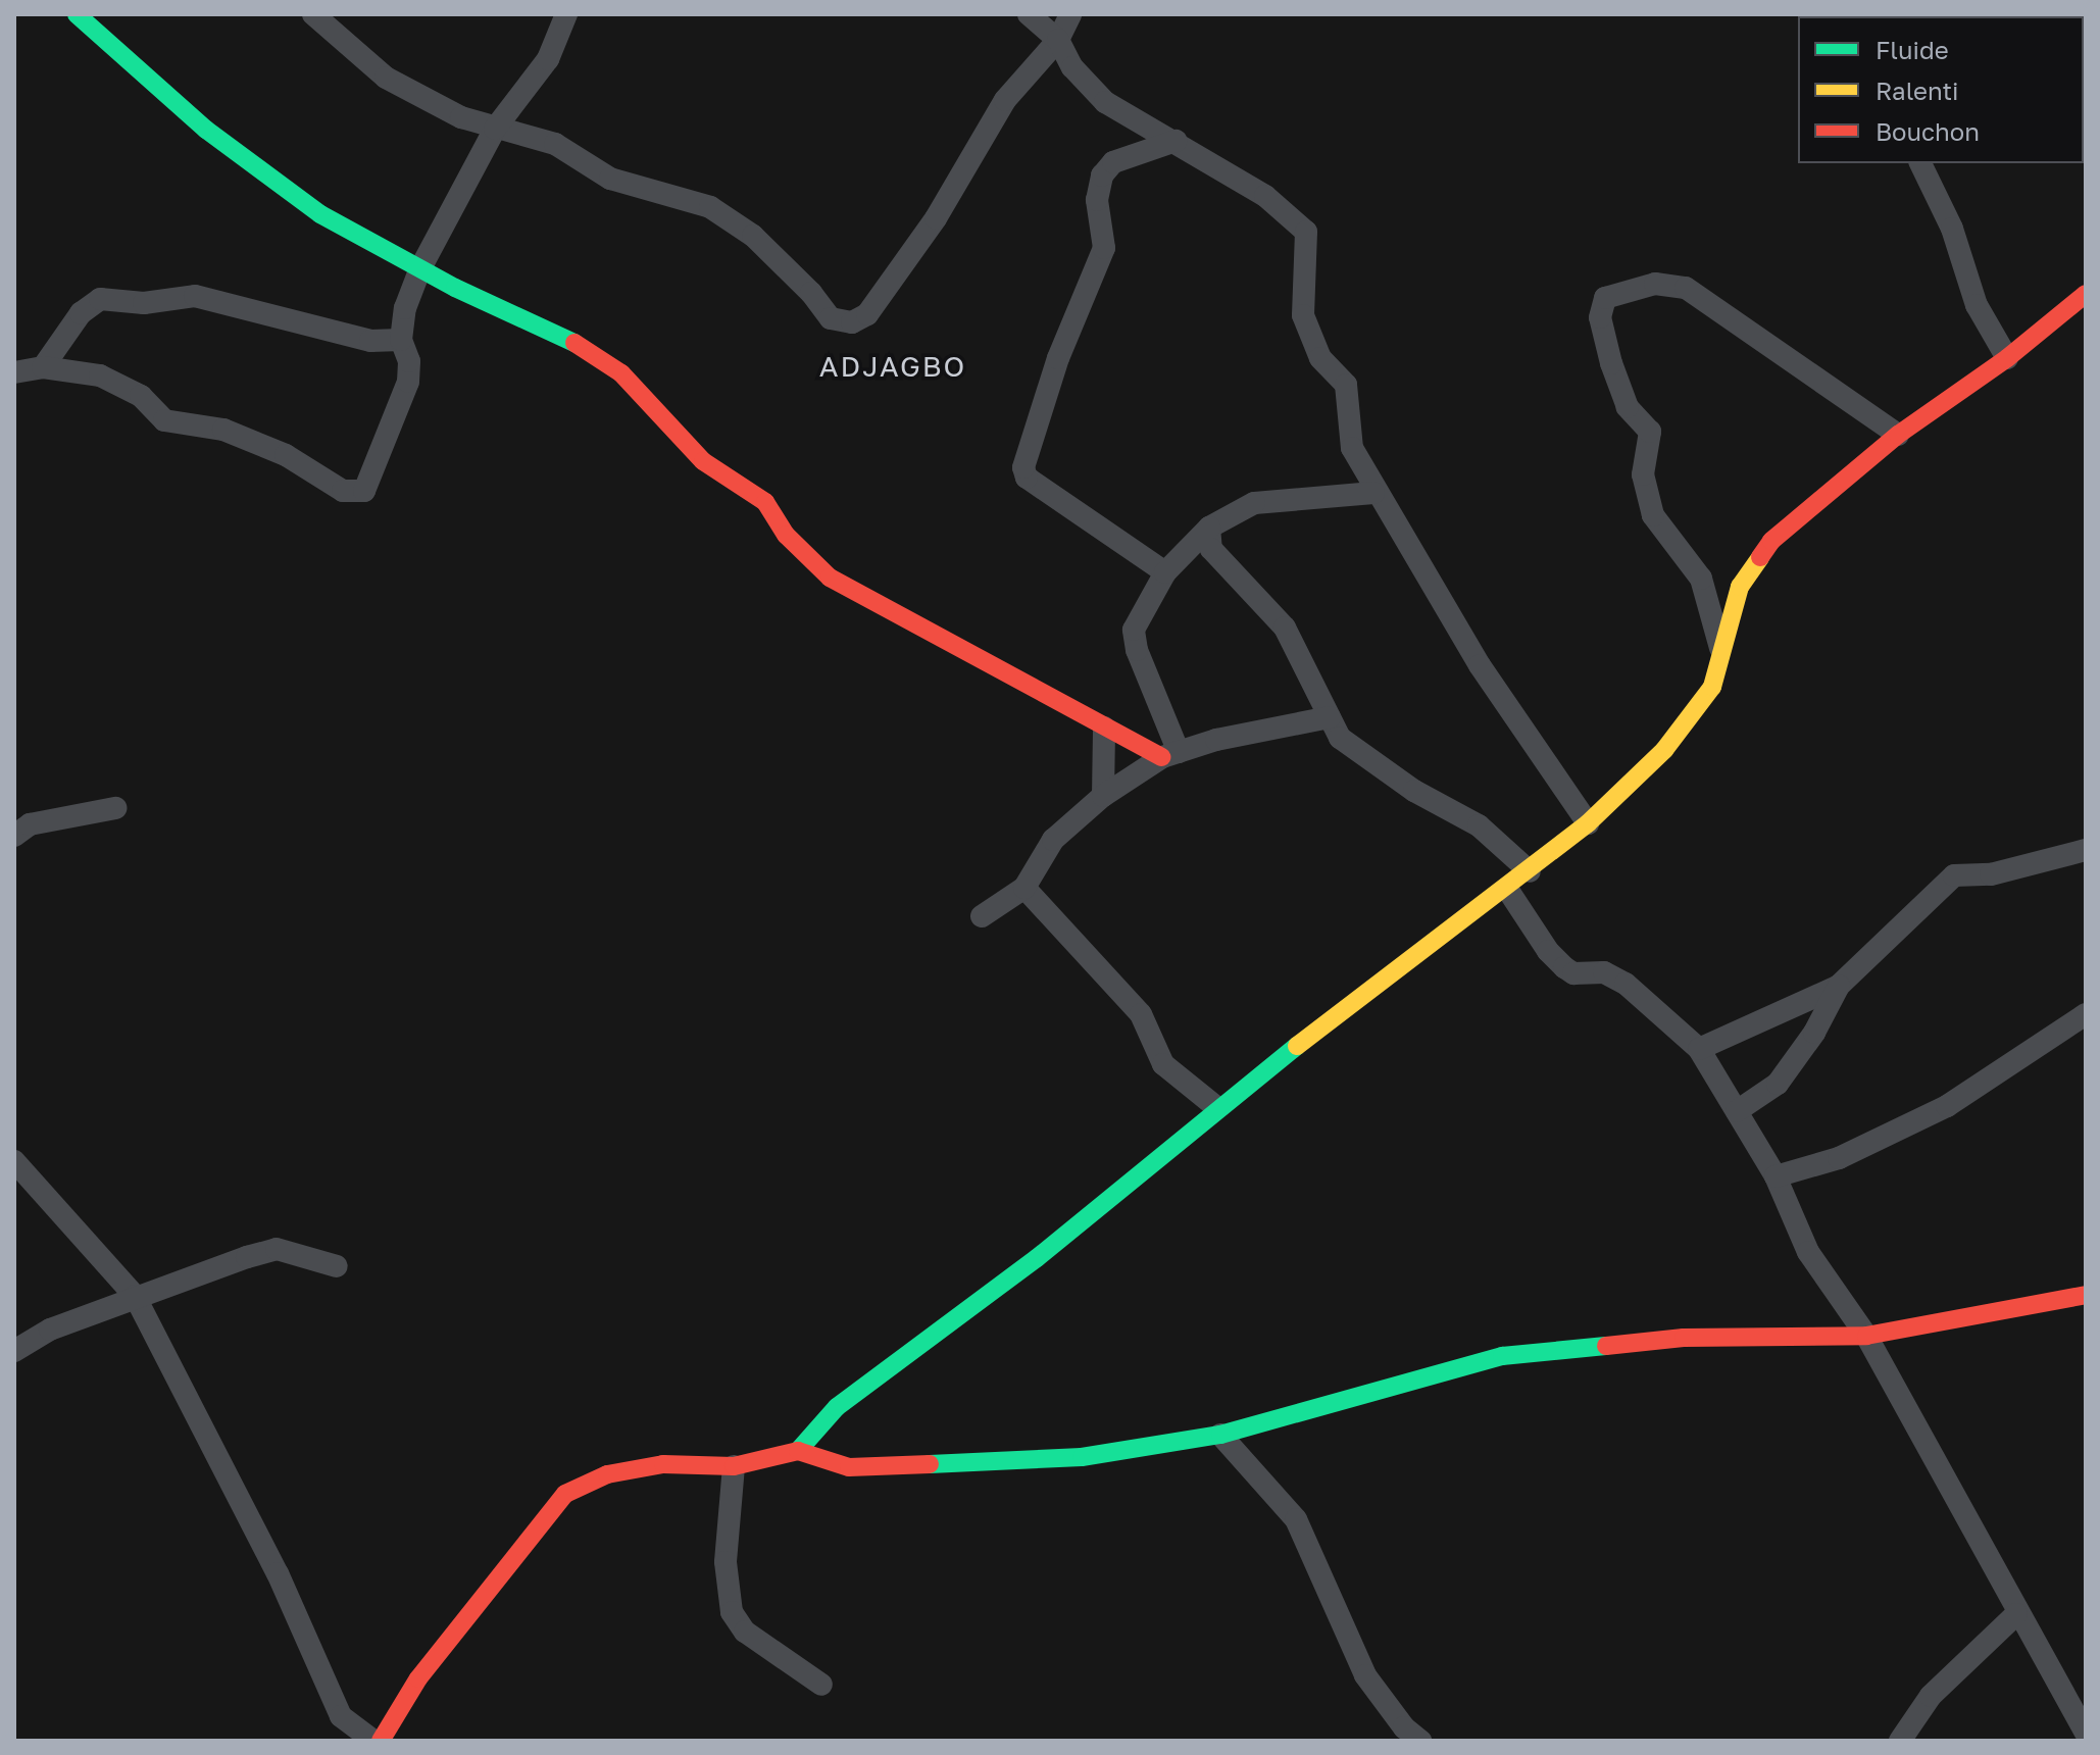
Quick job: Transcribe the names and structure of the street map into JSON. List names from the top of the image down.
{
  "districts": ["ADJAGBO"],
  "legend": ["Fluide", "Ralenti", "Bouchon"]
}
